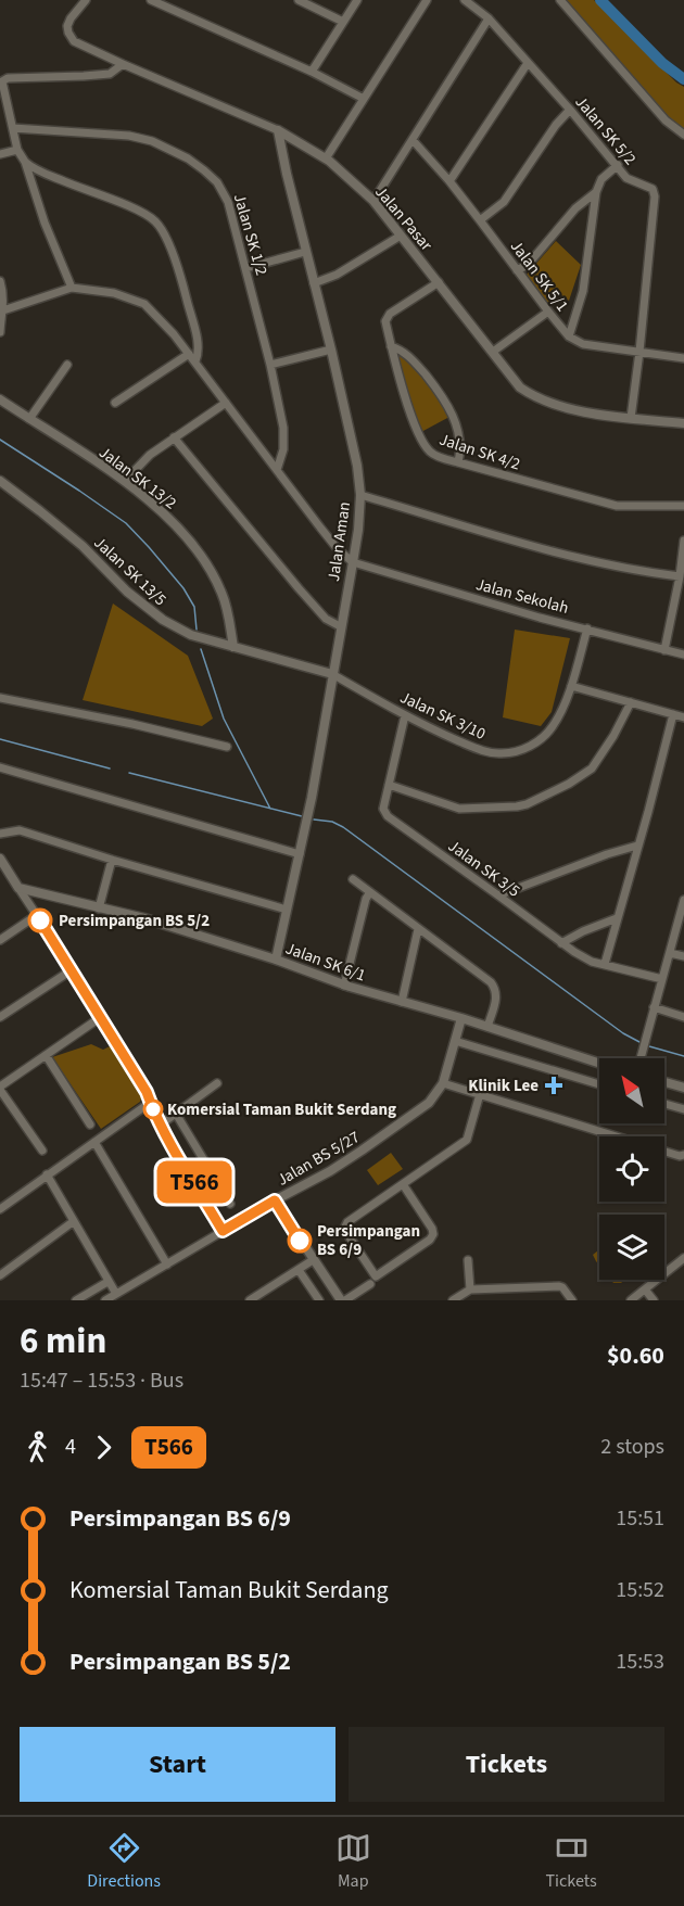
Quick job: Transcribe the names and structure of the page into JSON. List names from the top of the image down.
{
  "streets": {
    "street": [
      "Jalan SK 5/2",
      "Jalan Pasar",
      "Jalan SK 1/2",
      "Jalan SK 5/1",
      "Jalan SK 4/2",
      "Jalan SK 13/2",
      "Jalan Aman",
      "Jalan SK 13/5",
      "Jalan Sekolah",
      "Jalan SK 3/10",
      "Jalan SK 3/5",
      "Jalan SK 6/1",
      "Jalan BS 5/27"
    ]
  },
  "crossings": [
    ["Jalan SK 5/2", "Jalan Pasar"],
    ["Jalan SK 5/2", "Jalan SK 5/1"],
    ["Jalan Pasar", "Jalan SK 4/2"],
    ["Jalan Pasar", "Jalan Aman"],
    ["Jalan SK 13/2", "Jalan SK 13/5"],
    ["Jalan Aman", "Jalan SK 13/5"],
    ["Jalan Aman", "Jalan Sekolah"],
    ["Jalan Aman", "Jalan SK 3/10"],
    ["Jalan Aman", "Jalan SK 6/1"],
    ["Jalan SK 13/5", "Jalan SK 3/10"],
    ["Jalan Sekolah", "Jalan SK 3/10"],
    ["Jalan SK 3/10", "Jalan SK 3/5"],
    ["Jalan SK 6/1", "Jalan BS 5/27"]
  ],
  "places": {
    "other": ["Persimpangan BS 5/2", "Komersial Taman Bukit Serdang", "Persimpangan BS 6/9"],
    "health": ["Klinik Lee"]
  },
  "lines": ["bus line T566"],
  "north": "top left",
  "page": {
    "on_map": "T566",
    "heading": ["6 min", "15:47 – 15:53 · Bus", "$0.60"],
    "legs": ["4", "T566", "2 stops"],
    "list": [
      {
        "name": "Persimpangan BS 6/9",
        "value": "15:51"
      },
      {
        "name": "Komersial Taman Bukit Serdang",
        "value": "15:52"
      },
      {
        "name": "Persimpangan BS 5/2",
        "value": "15:53"
      }
    ],
    "buttons": ["Start", "Tickets"],
    "tabs": ["Directions", "Map", "Tickets"]
  }
}
